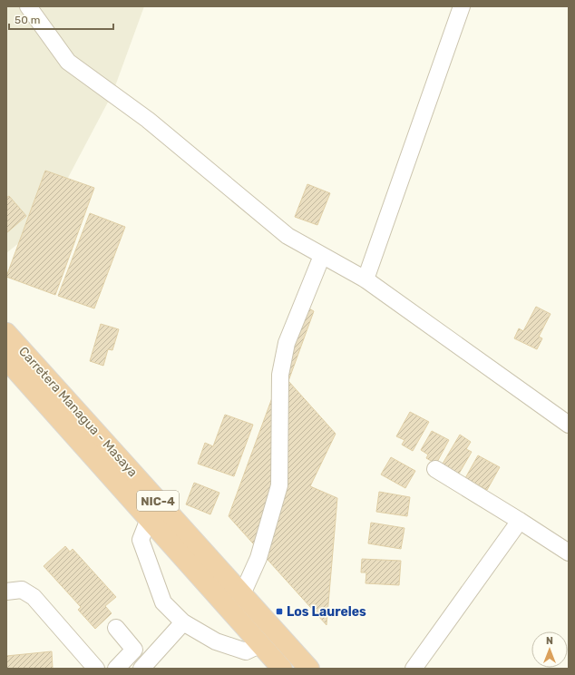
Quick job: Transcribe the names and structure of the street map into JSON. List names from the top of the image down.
{
  "streets": {
    "highway": ["Carretera Managua - Masaya", "NIC-4"]
  },
  "places": {
    "transit": ["Los Laureles"]
  },
  "scale_bar": "50 m",
  "north": "top"
}
